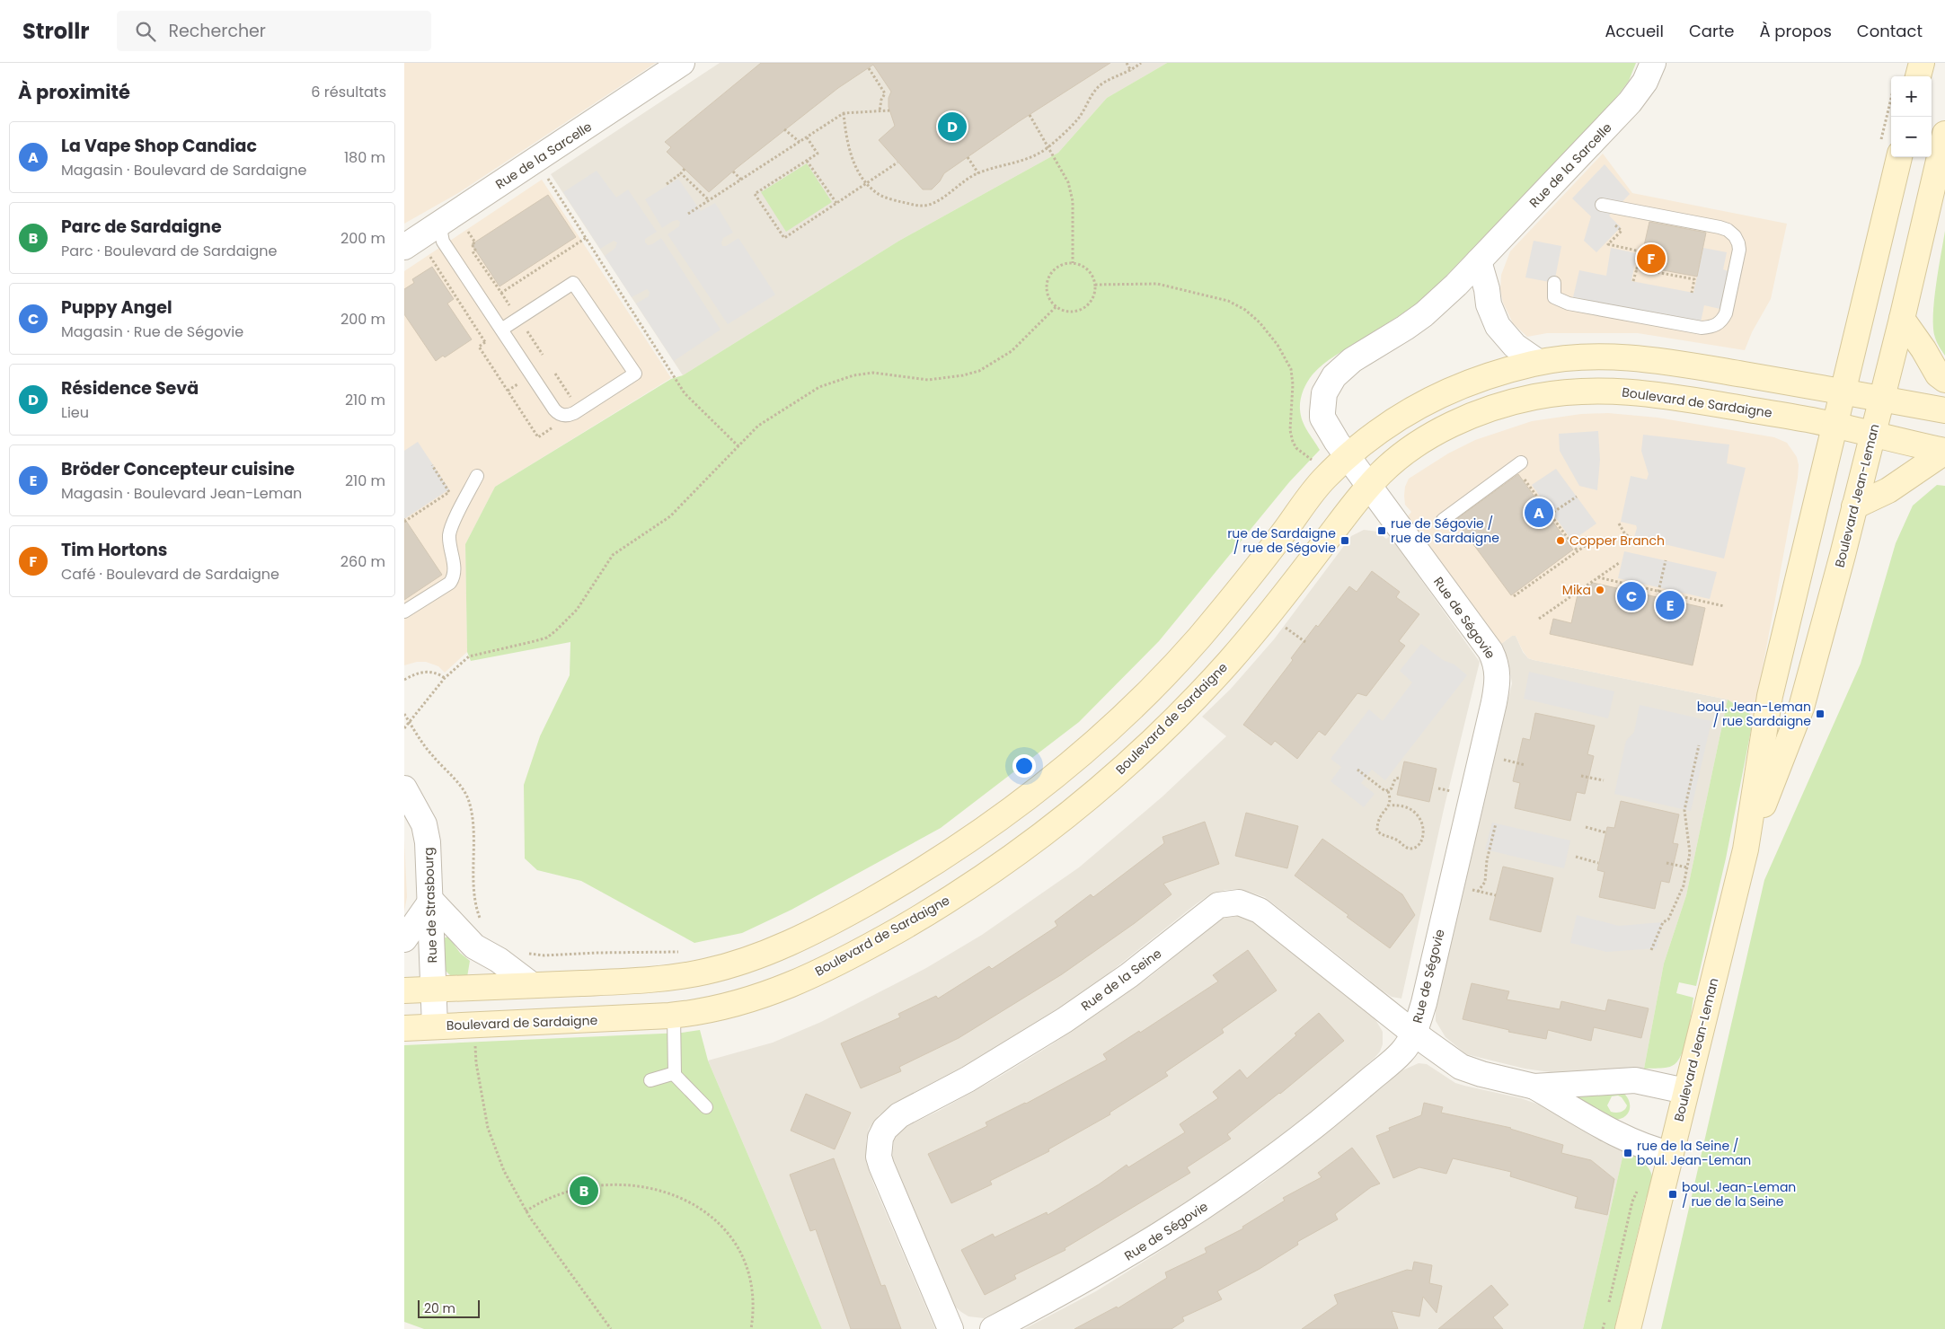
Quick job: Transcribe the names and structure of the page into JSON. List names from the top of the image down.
{
  "streets": {
    "street": [
      "Rue de la Sarcelle",
      "Boulevard de Sardaigne",
      "Boulevard Jean-Leman",
      "Rue de Ségovie",
      "Rue de Strasbourg",
      "Rue de la Seine"
    ]
  },
  "crossings": [
    ["Rue de la Sarcelle", "Rue de Ségovie"],
    ["Boulevard de Sardaigne", "Boulevard Jean-Leman"],
    ["Boulevard de Sardaigne", "Rue de Ségovie"],
    ["Boulevard de Sardaigne", "Rue de Strasbourg"],
    ["Boulevard Jean-Leman", "Rue de la Seine"],
    ["Rue de Ségovie", "Rue de la Seine"]
  ],
  "places": {
    "transit": [
      "rue de Ségovie / rue de Sardaigne",
      "rue de Sardaigne / rue de Ségovie",
      "boul. Jean-Leman / rue Sardaigne",
      "rue de la Seine / boul. Jean-Leman",
      "boul. Jean-Leman / rue de la Seine"
    ],
    "other": ["Copper Branch", "Mika"]
  },
  "scale_bar": "20 m",
  "page": {
    "header": "Strollr",
    "search": "Rechercher",
    "nav": [
      "Accueil",
      "Carte",
      "À propos",
      "Contact"
    ],
    "heading": ["À proximité", "6 résultats"],
    "map_buttons": ["+", "−"],
    "pins": [
      "D",
      "F",
      "A",
      "C",
      "E",
      "B"
    ],
    "list": [
      {
        "mark": "A",
        "name": "La Vape Shop Candiac",
        "note": "Magasin · Boulevard de Sardaigne",
        "value": "180 m"
      },
      {
        "mark": "B",
        "name": "Parc de Sardaigne",
        "note": "Parc · Boulevard de Sardaigne",
        "value": "200 m"
      },
      {
        "mark": "C",
        "name": "Puppy Angel",
        "note": "Magasin · Rue de Ségovie",
        "value": "200 m"
      },
      {
        "mark": "D",
        "name": "Résidence Sevä",
        "note": "Lieu",
        "value": "210 m"
      },
      {
        "mark": "E",
        "name": "Bröder Concepteur cuisine",
        "note": "Magasin · Boulevard Jean-Leman",
        "value": "210 m"
      },
      {
        "mark": "F",
        "name": "Tim Hortons",
        "note": "Café · Boulevard de Sardaigne",
        "value": "260 m"
      }
    ],
    "scale": "20 m"
  }
}
